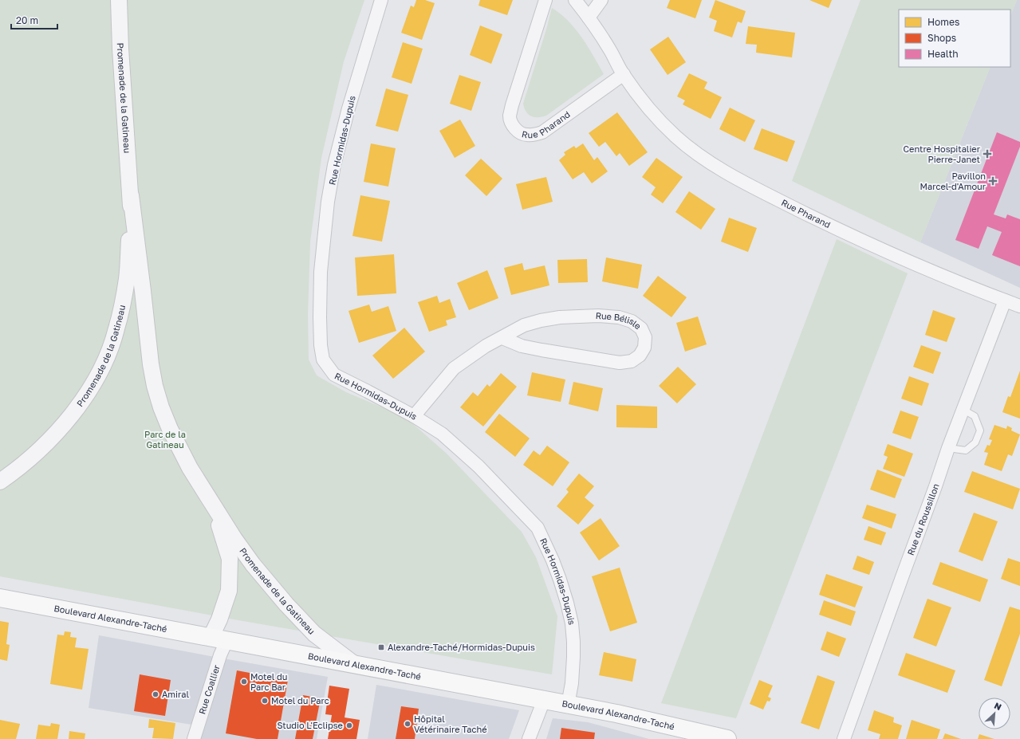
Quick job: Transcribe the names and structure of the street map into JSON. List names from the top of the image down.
{
  "streets": {
    "main road": ["Boulevard Alexandre-Taché"],
    "street": [
      "Promenade de la Gatineau",
      "Rue Pharand",
      "Rue Hormidas-Dupuis",
      "Rue Bélisle",
      "Rue du Roussillon",
      "Rue Coallier"
    ]
  },
  "crossings": [
    ["Promenade de la Gatineau", "Boulevard Alexandre-Taché"],
    ["Promenade de la Gatineau", "Rue Coallier"],
    ["Rue Pharand", "Rue du Roussillon"],
    ["Rue Hormidas-Dupuis", "Rue Bélisle"],
    ["Rue Hormidas-Dupuis", "Boulevard Alexandre-Taché"],
    ["Boulevard Alexandre-Taché", "Rue Coallier"]
  ],
  "parks": ["Parc de la Gatineau"],
  "places": {
    "health": ["Centre Hospitalier Pierre-Janet", "Pavillon Marcel-d'Amour"],
    "transit": ["Alexandre-Taché/Hormidas-Dupuis"],
    "other": [
      "Motel du Parc Bar",
      "Amiral",
      "Motel du Parc",
      "Hôpital Vétérinaire Taché",
      "Studio L'Eclipse"
    ]
  },
  "legend": ["Homes", "Shops", "Health"],
  "scale_bar": "20 m",
  "north": "top right"
}
